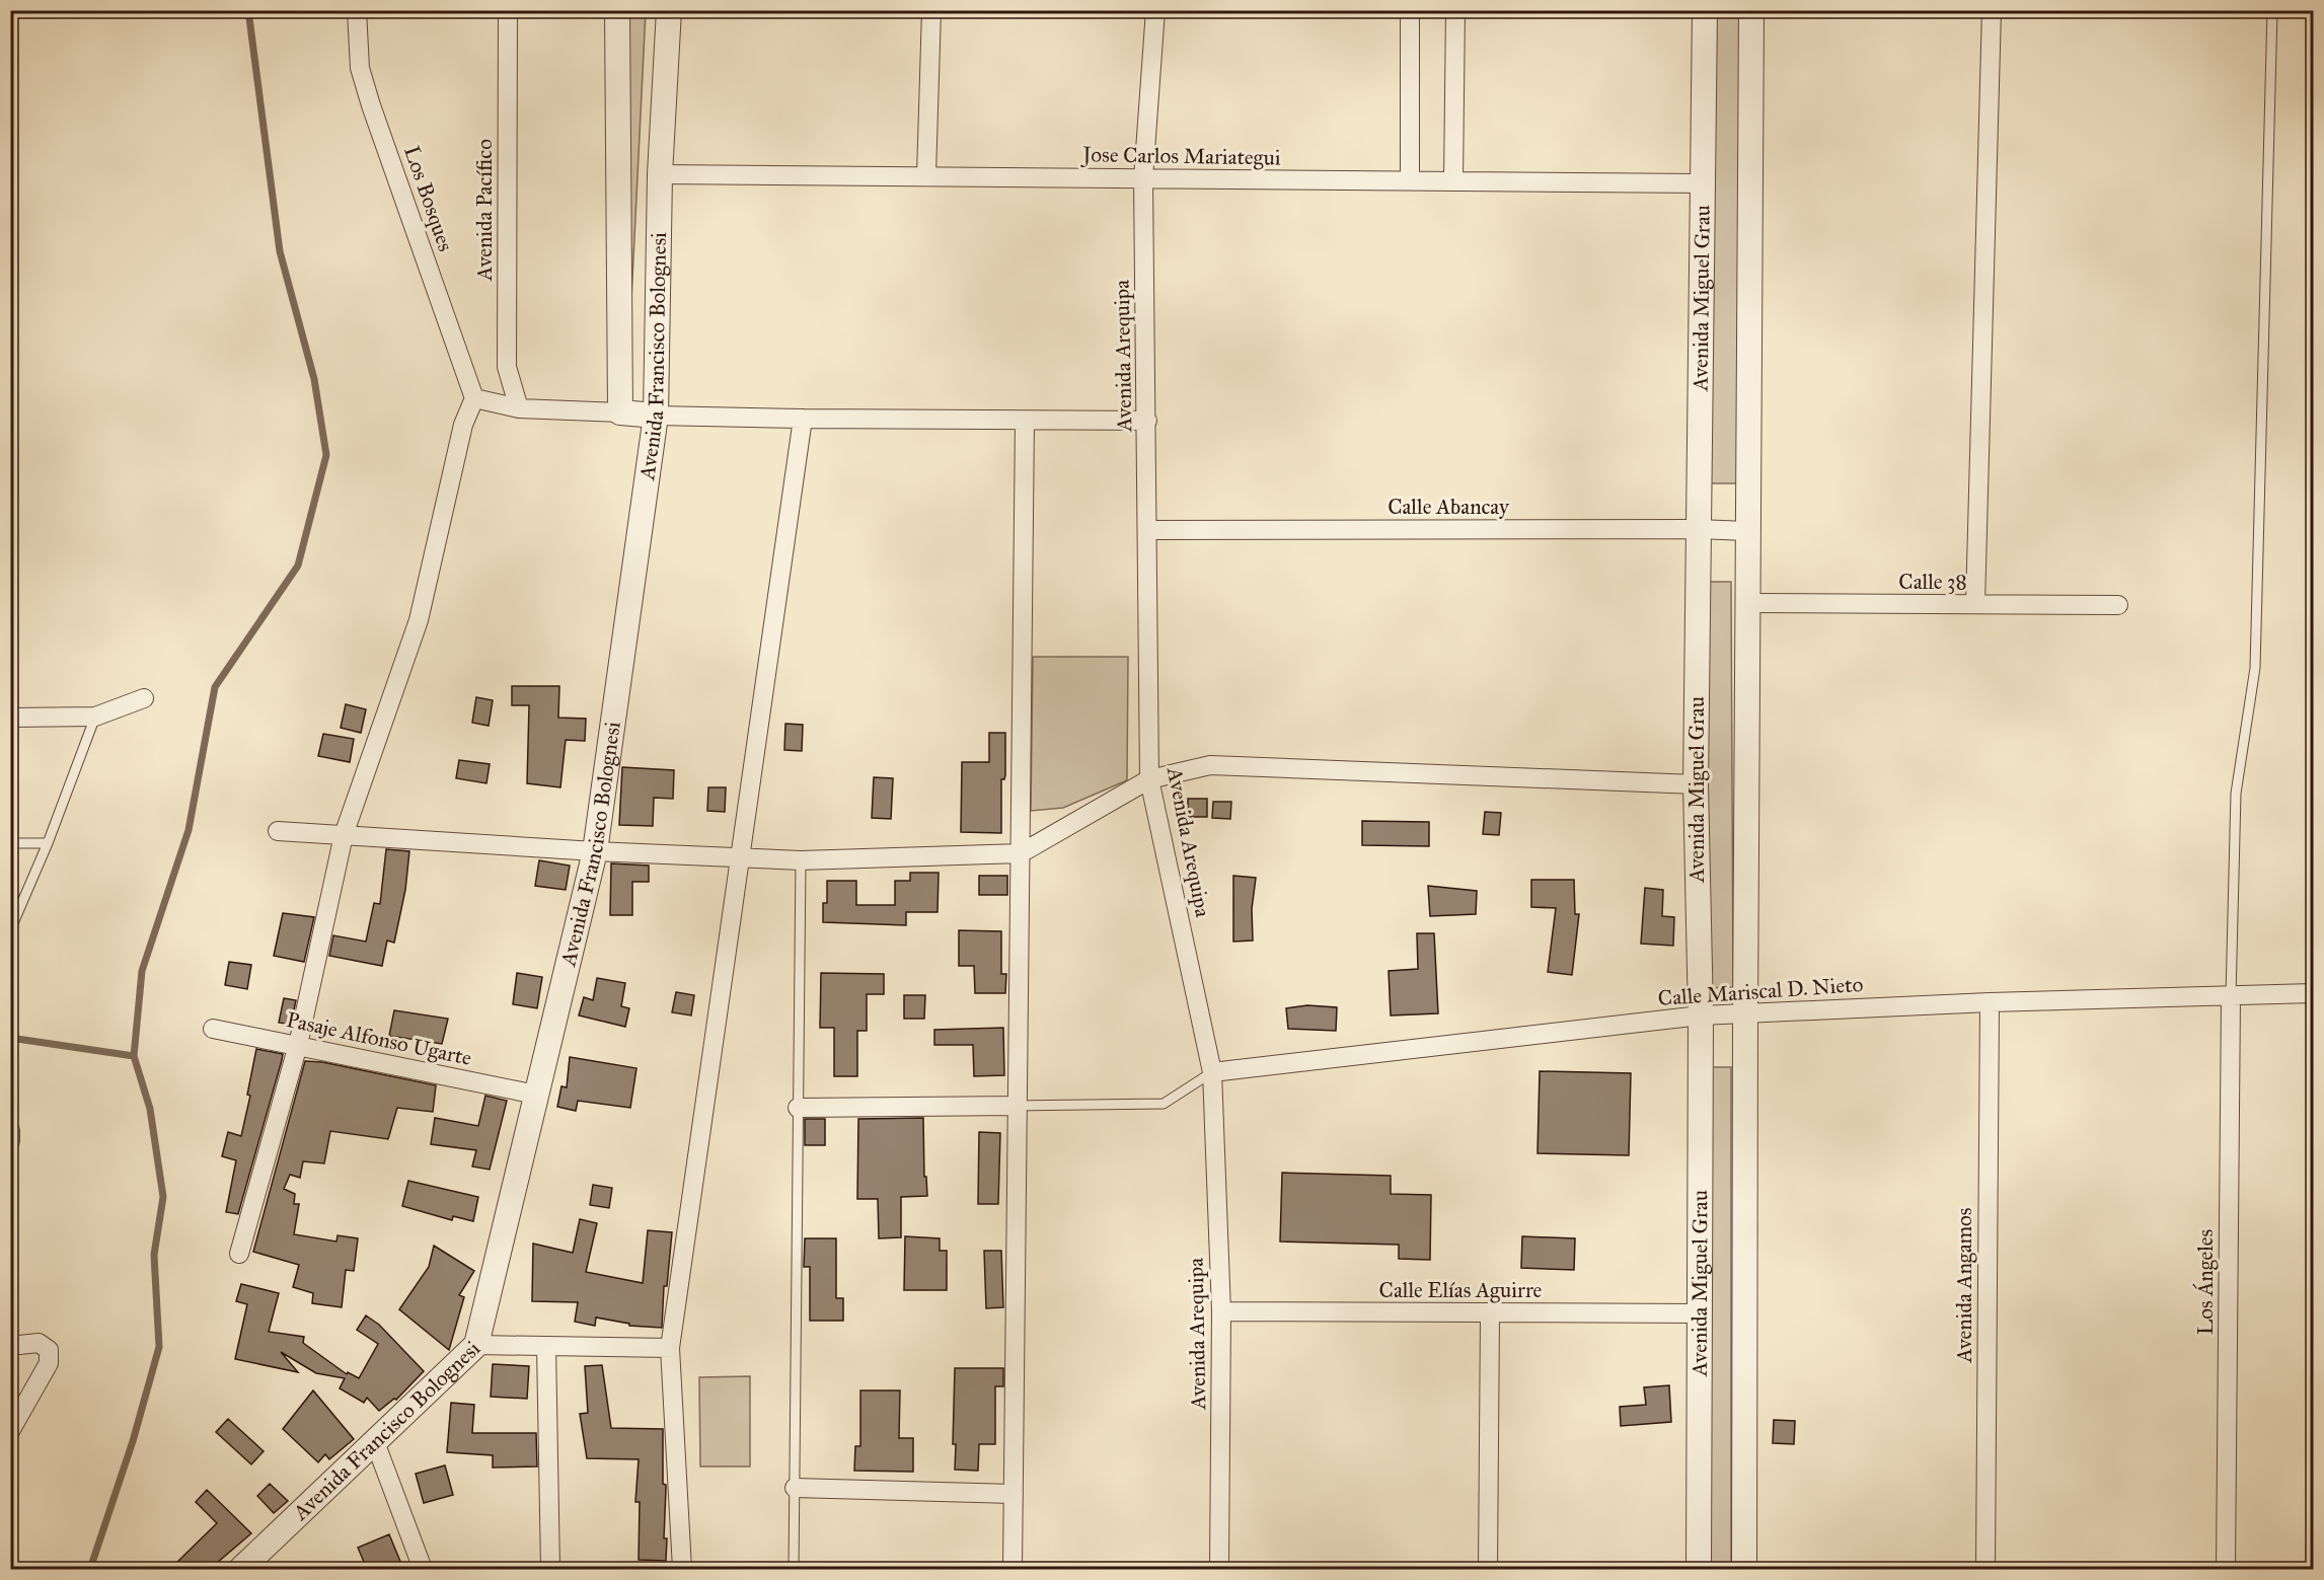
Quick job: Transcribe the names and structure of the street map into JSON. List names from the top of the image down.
{
  "streets": {
    "street": [
      "Jose Carlos Mariategui",
      "Los Bosques",
      "Avenida Pacífico",
      "Avenida Miguel Grau",
      "Avenida Arequipa",
      "Avenida Francisco Bolognesi",
      "Calle Abancay",
      "Calle 38",
      "Calle Mariscal D. Nieto",
      "Pasaje Alfonso Ugarte",
      "Los Ángeles",
      "Avenida Angamos",
      "Calle Elías Aguirre"
    ]
  },
  "crossings": [
    ["Jose Carlos Mariategui", "Avenida Miguel Grau"],
    ["Jose Carlos Mariategui", "Avenida Arequipa"],
    ["Jose Carlos Mariategui", "Avenida Francisco Bolognesi"],
    ["Avenida Miguel Grau", "Calle Abancay"],
    ["Avenida Miguel Grau", "Calle Mariscal D. Nieto"],
    ["Avenida Miguel Grau", "Calle Elías Aguirre"],
    ["Avenida Arequipa", "Calle Abancay"],
    ["Avenida Arequipa", "Calle Mariscal D. Nieto"],
    ["Avenida Arequipa", "Calle Elías Aguirre"],
    ["Avenida Francisco Bolognesi", "Pasaje Alfonso Ugarte"],
    ["Calle Mariscal D. Nieto", "Los Ángeles"],
    ["Calle Mariscal D. Nieto", "Avenida Angamos"]
  ]
}
